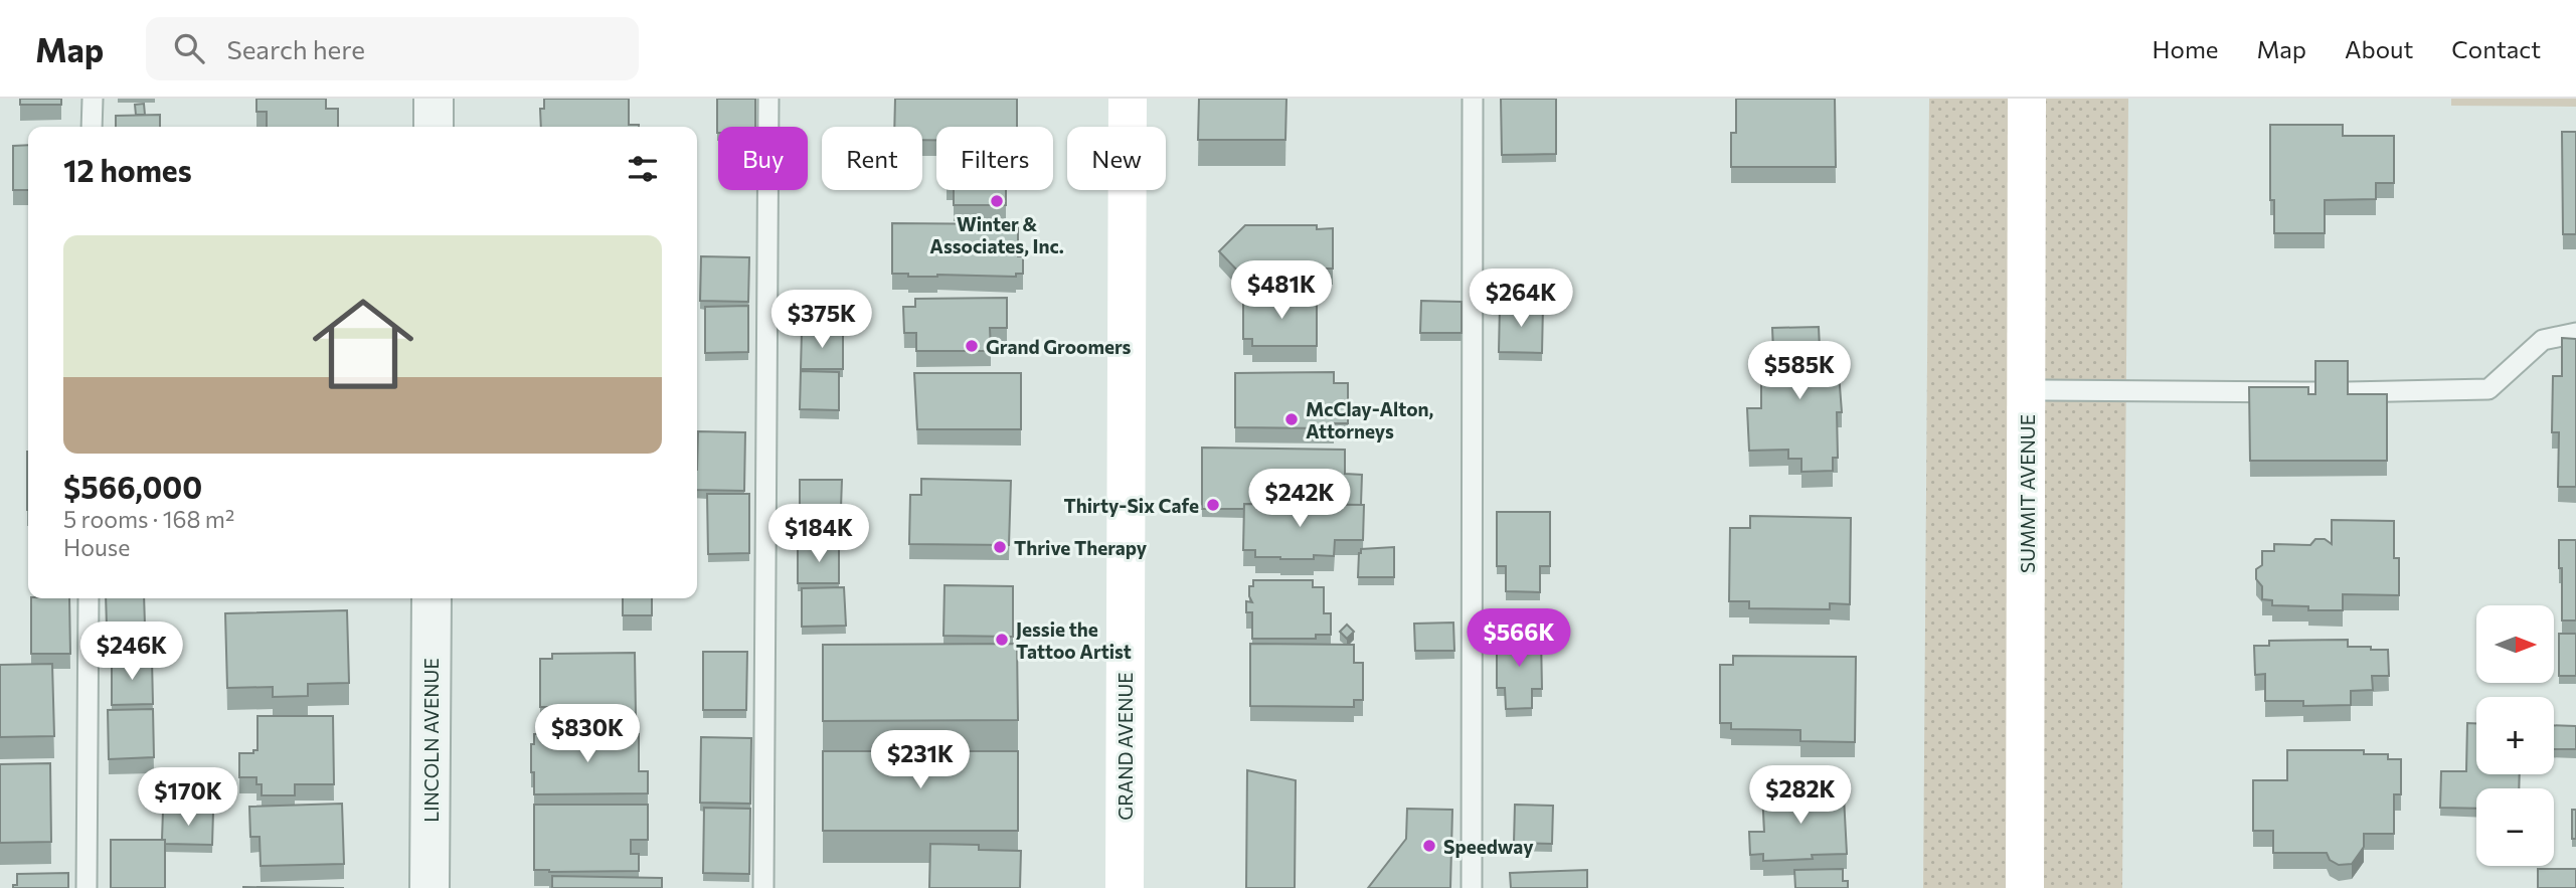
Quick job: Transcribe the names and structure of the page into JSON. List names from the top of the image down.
{
  "streets": {
    "street": ["SUMMIT AVENUE", "LINCOLN AVENUE", "GRAND AVENUE"]
  },
  "places": [
    "Winter & Associates, Inc.",
    "Grand Groomers",
    "McClay-Alton, Attorneys",
    "Thirty-Six Cafe",
    "Thrive Therapy",
    "Jessie the Tattoo Artist",
    "Speedway"
  ],
  "north": "right",
  "page": {
    "header": "Map",
    "search": "Search here",
    "nav": [
      "Home",
      "Map",
      "About",
      "Contact"
    ],
    "chip": [
      "Buy",
      "Rent",
      "Filters",
      "New"
    ],
    "heading": "12 homes",
    "list": [
      {
        "name": "$566,000",
        "note": "5 rooms · 168 m² · House"
      }
    ],
    "price": [
      "$481K",
      "$264K",
      "$375K",
      "$585K",
      "$242K",
      "$184K",
      "$566K",
      "$246K",
      "$830K",
      "$231K",
      "$282K",
      "$170K"
    ],
    "map_buttons": ["+", "−"]
  }
}
